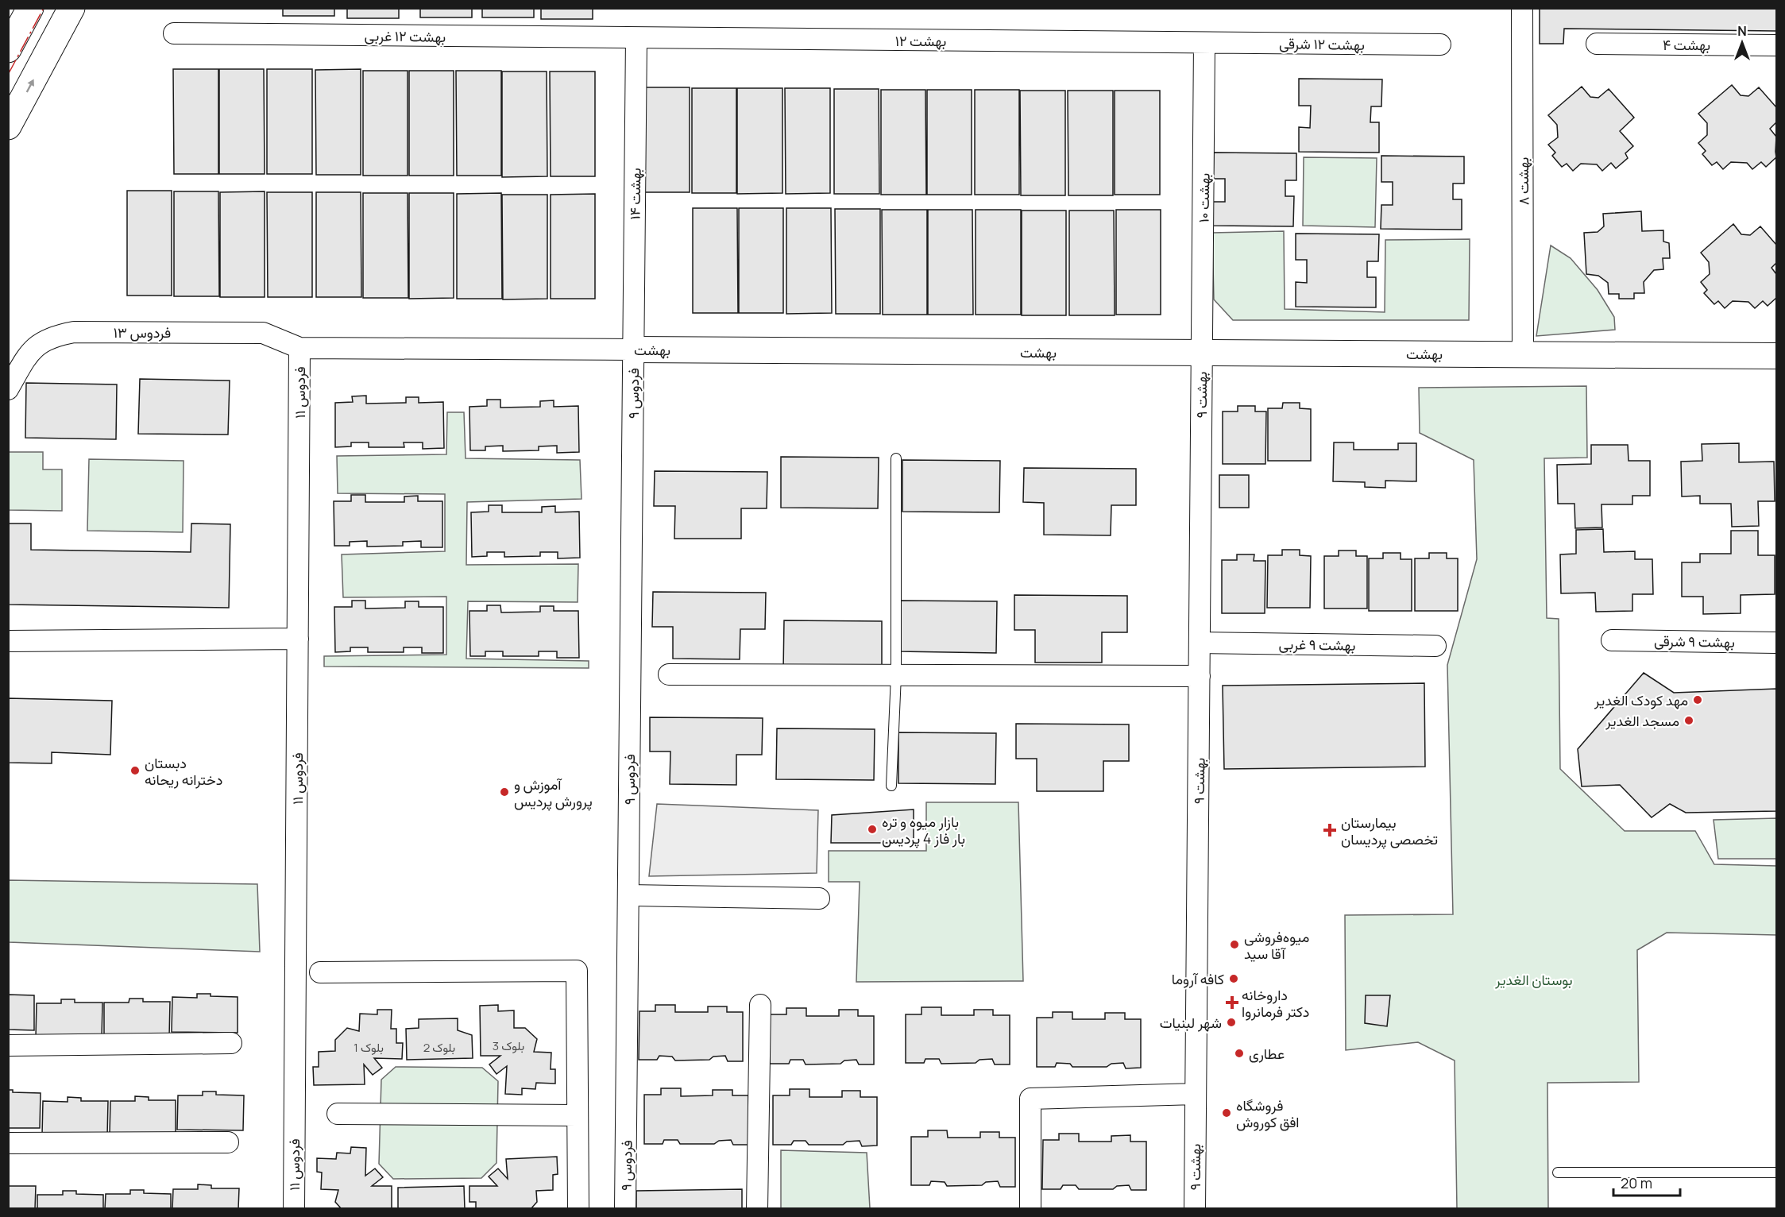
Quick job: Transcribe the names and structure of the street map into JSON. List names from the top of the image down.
{
  "streets": {
    "street": [
      "بهشت ۱۲ غربی",
      "بهشت ۱۲",
      "بهشت ۱۲ شرقی",
      "بهشت ۴",
      "بهشت ۸",
      "بهشت ۱۴",
      "بهشت ۱۰",
      "فردوس ۱۳",
      "بهشت",
      "فردوس ۱۱",
      "فردوس ۹",
      "بهشت ۹",
      "بهشت ۹ شرقی",
      "بهشت ۹ غربی"
    ]
  },
  "crossings": [
    ["بهشت ۱۲ غربی", "بهشت ۱۲"],
    ["بهشت ۱۲ غربی", "بهشت ۱۴"],
    ["بهشت ۱۲", "بهشت ۱۲ شرقی"],
    ["بهشت ۱۲", "بهشت ۱۴"],
    ["بهشت ۱۲", "بهشت ۱۰"],
    ["بهشت ۱۲ شرقی", "بهشت ۱۰"],
    ["بهشت ۸", "بهشت"],
    ["بهشت ۱۴", "بهشت"],
    ["بهشت ۱۴", "فردوس ۹"],
    ["بهشت ۱۰", "بهشت"],
    ["بهشت ۱۰", "بهشت ۹"],
    ["فردوس ۱۳", "بهشت"],
    ["فردوس ۱۳", "فردوس ۱۱"],
    ["بهشت", "فردوس ۱۱"],
    ["بهشت", "فردوس ۹"],
    ["بهشت", "بهشت ۹"],
    ["بهشت ۹", "بهشت ۹ غربی"]
  ],
  "parks": ["بوستان الغدیر"],
  "places": {
    "other": [
      "مهد کودک الغدیر",
      "مسجد الغدیر",
      "دبستان دخترانه ریحانه",
      "آموزش و پرورش پردیس",
      "بازار میوه و تره بار فاز 4 پردیس",
      "میوه‌فروشی آقا سید",
      "کافه آروما",
      "شهر لبنیات",
      "عطاری",
      "فروشگاه افق کوروش"
    ],
    "health": ["بیمارستان تخصصی پردیسان", "داروخانه دکتر فرمانروا"]
  },
  "house_numbers": ["بلوک 3", "بلوک 1", "بلوک 2"],
  "scale_bar": "20 m",
  "north": "top"
}
